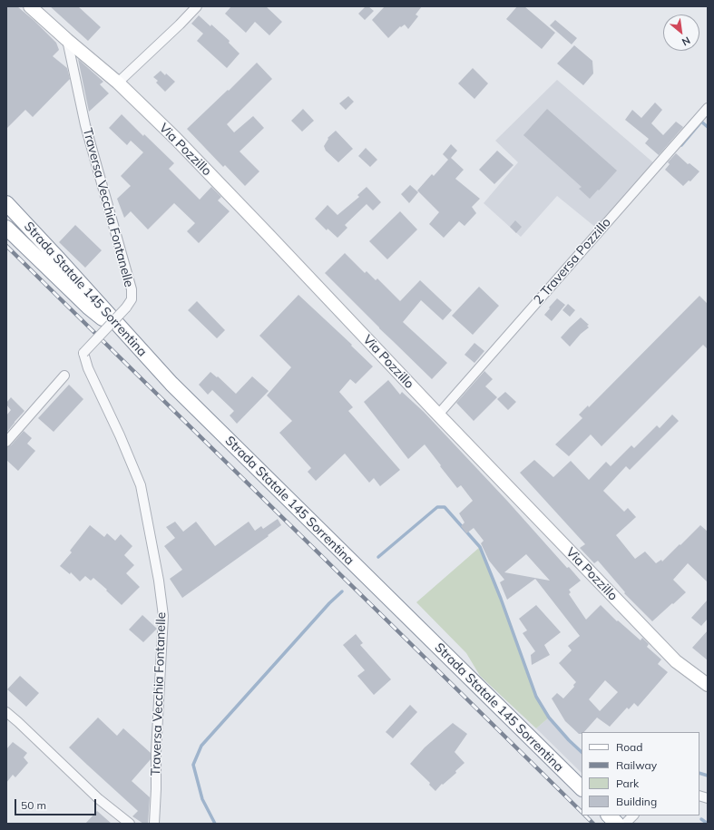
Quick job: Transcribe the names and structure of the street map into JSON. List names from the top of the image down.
{
  "streets": {
    "highway": ["Strada Statale 145 Sorrentina"],
    "main road": ["Via Pozzillo"],
    "street": ["Traversa Vecchia Fontanelle", "2 Traversa Pozzillo"]
  },
  "crossings": [
    ["Via Pozzillo", "Traversa Vecchia Fontanelle"],
    ["Via Pozzillo", "2 Traversa Pozzillo"]
  ],
  "legend": [
    "Road",
    "Railway",
    "Park",
    "Building"
  ],
  "scale_bar": "50 m",
  "north": "bottom right"
}
